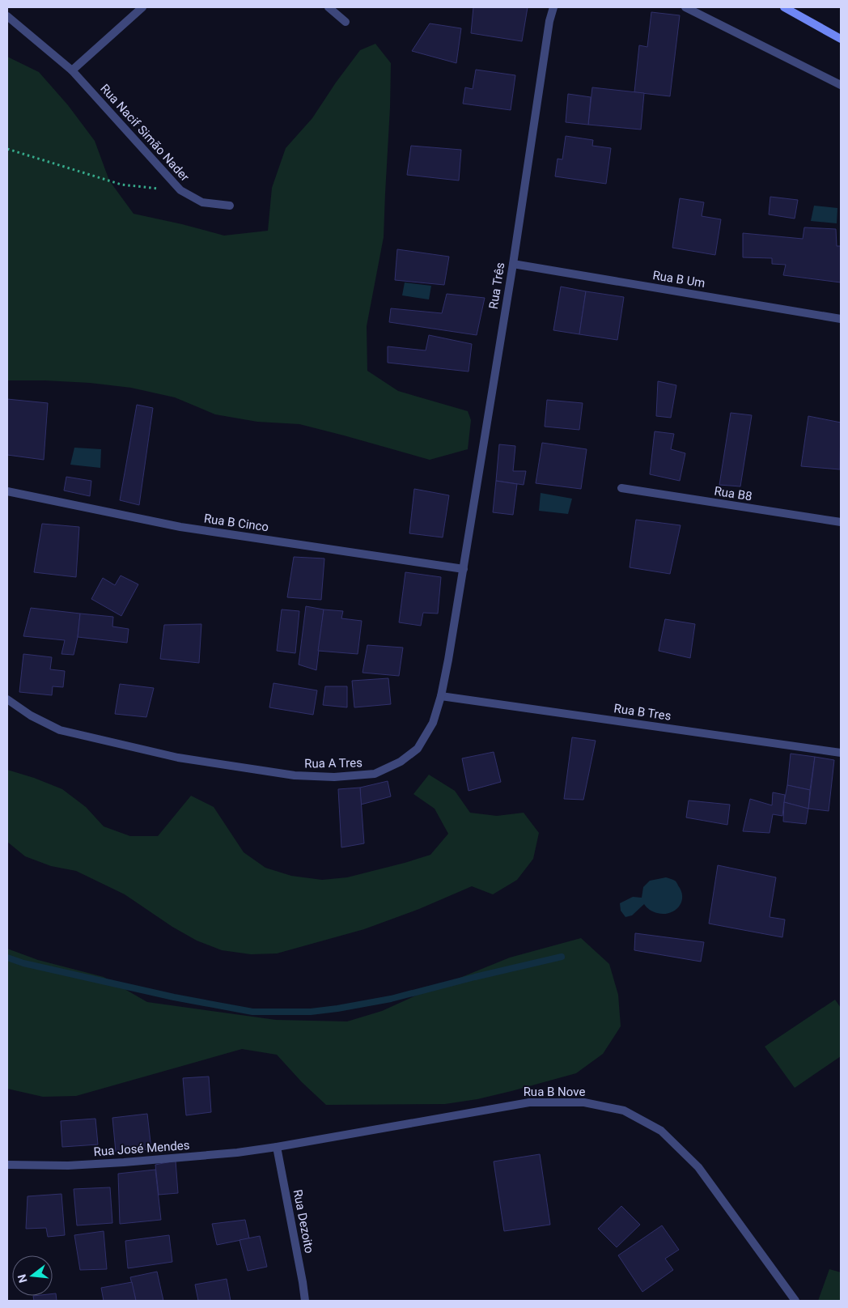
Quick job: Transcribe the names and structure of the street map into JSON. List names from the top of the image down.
{
  "streets": {
    "street": [
      "Rua Nacif Simão Nader",
      "Rua B Um",
      "Rua Três",
      "Rua B8",
      "Rua B Cinco",
      "Rua B Tres",
      "Rua A Tres",
      "Rua B Nove",
      "Rua José Mendes",
      "Rua Dezoito"
    ]
  },
  "crossings": [
    ["Rua B Um", "Rua Três"],
    ["Rua Três", "Rua B Cinco"],
    ["Rua Três", "Rua A Tres"],
    ["Rua B Cinco", "Rua A Tres"],
    ["Rua B Tres", "Rua A Tres"],
    ["Rua B Nove", "Rua José Mendes"],
    ["Rua B Nove", "Rua Dezoito"],
    ["Rua José Mendes", "Rua Dezoito"]
  ],
  "north": "left"
}
